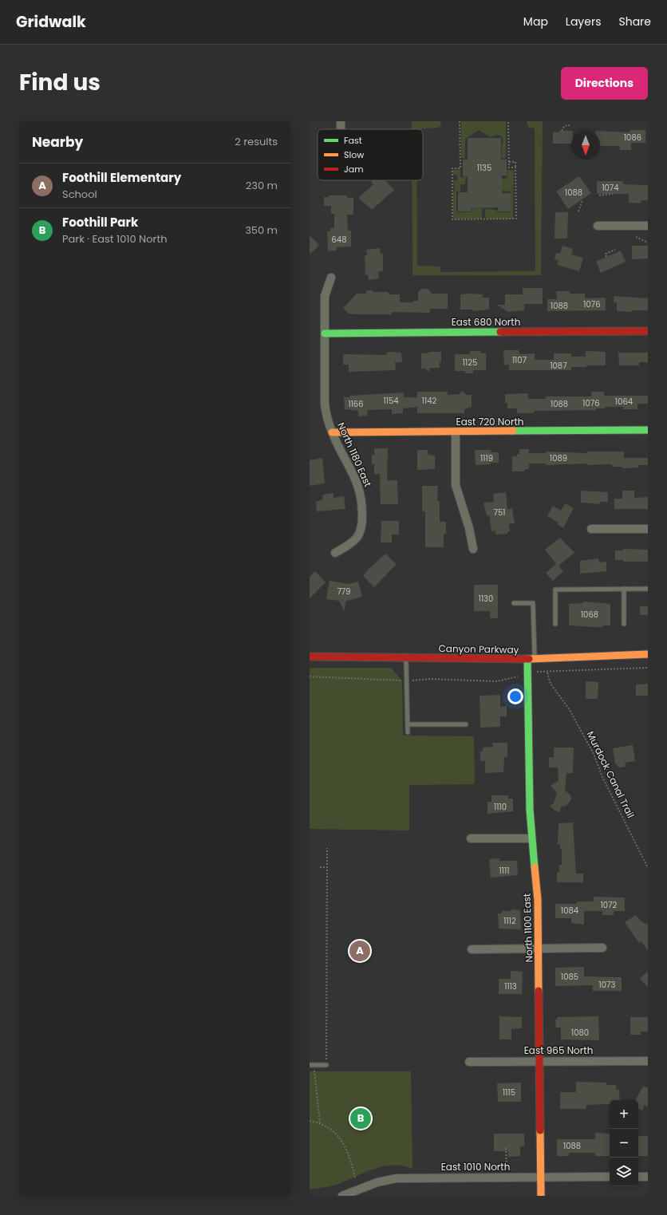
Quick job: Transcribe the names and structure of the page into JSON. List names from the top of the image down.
{
  "streets": {
    "main road": [
      "East 680 North",
      "East 720 North",
      "Canyon Parkway",
      "North 1100 East"
    ],
    "street": ["North 1180 East", "East 965 North", "East 1010 North"],
    "path": ["Murdock Canal Trail"]
  },
  "crossings": [
    ["East 680 North", "North 1180 East"],
    ["East 720 North", "North 1180 East"],
    ["Canyon Parkway", "North 1100 East"],
    ["North 1100 East", "East 965 North"],
    ["North 1100 East", "East 1010 North"]
  ],
  "house_numbers": [
    "1086",
    "1135",
    "1074",
    "1088",
    "648",
    "1076",
    "1088",
    "1107",
    "1125",
    "1087",
    "1154",
    "1142",
    "1064",
    "1076",
    "1166",
    "1088",
    "1119",
    "1089",
    "751",
    "779",
    "1130",
    "1068",
    "1110",
    "1111",
    "1072",
    "1084",
    "1112",
    "1085",
    "1073",
    "1113",
    "1080",
    "1115",
    "1088"
  ],
  "legend": ["Fast", "Slow", "Jam"],
  "north": "bottom",
  "page": {
    "header": "Gridwalk",
    "nav": ["Map", "Layers", "Share"],
    "title": "Find us",
    "buttons": "Directions",
    "heading": ["Nearby", "2 results"],
    "list": [
      {
        "mark": "A",
        "name": "Foothill Elementary",
        "note": "School",
        "value": "230 m"
      },
      {
        "mark": "B",
        "name": "Foothill Park",
        "note": "Park · East 1010 North",
        "value": "350 m"
      }
    ],
    "pins": ["A", "B"],
    "map_buttons": ["+", "−"]
  }
}
